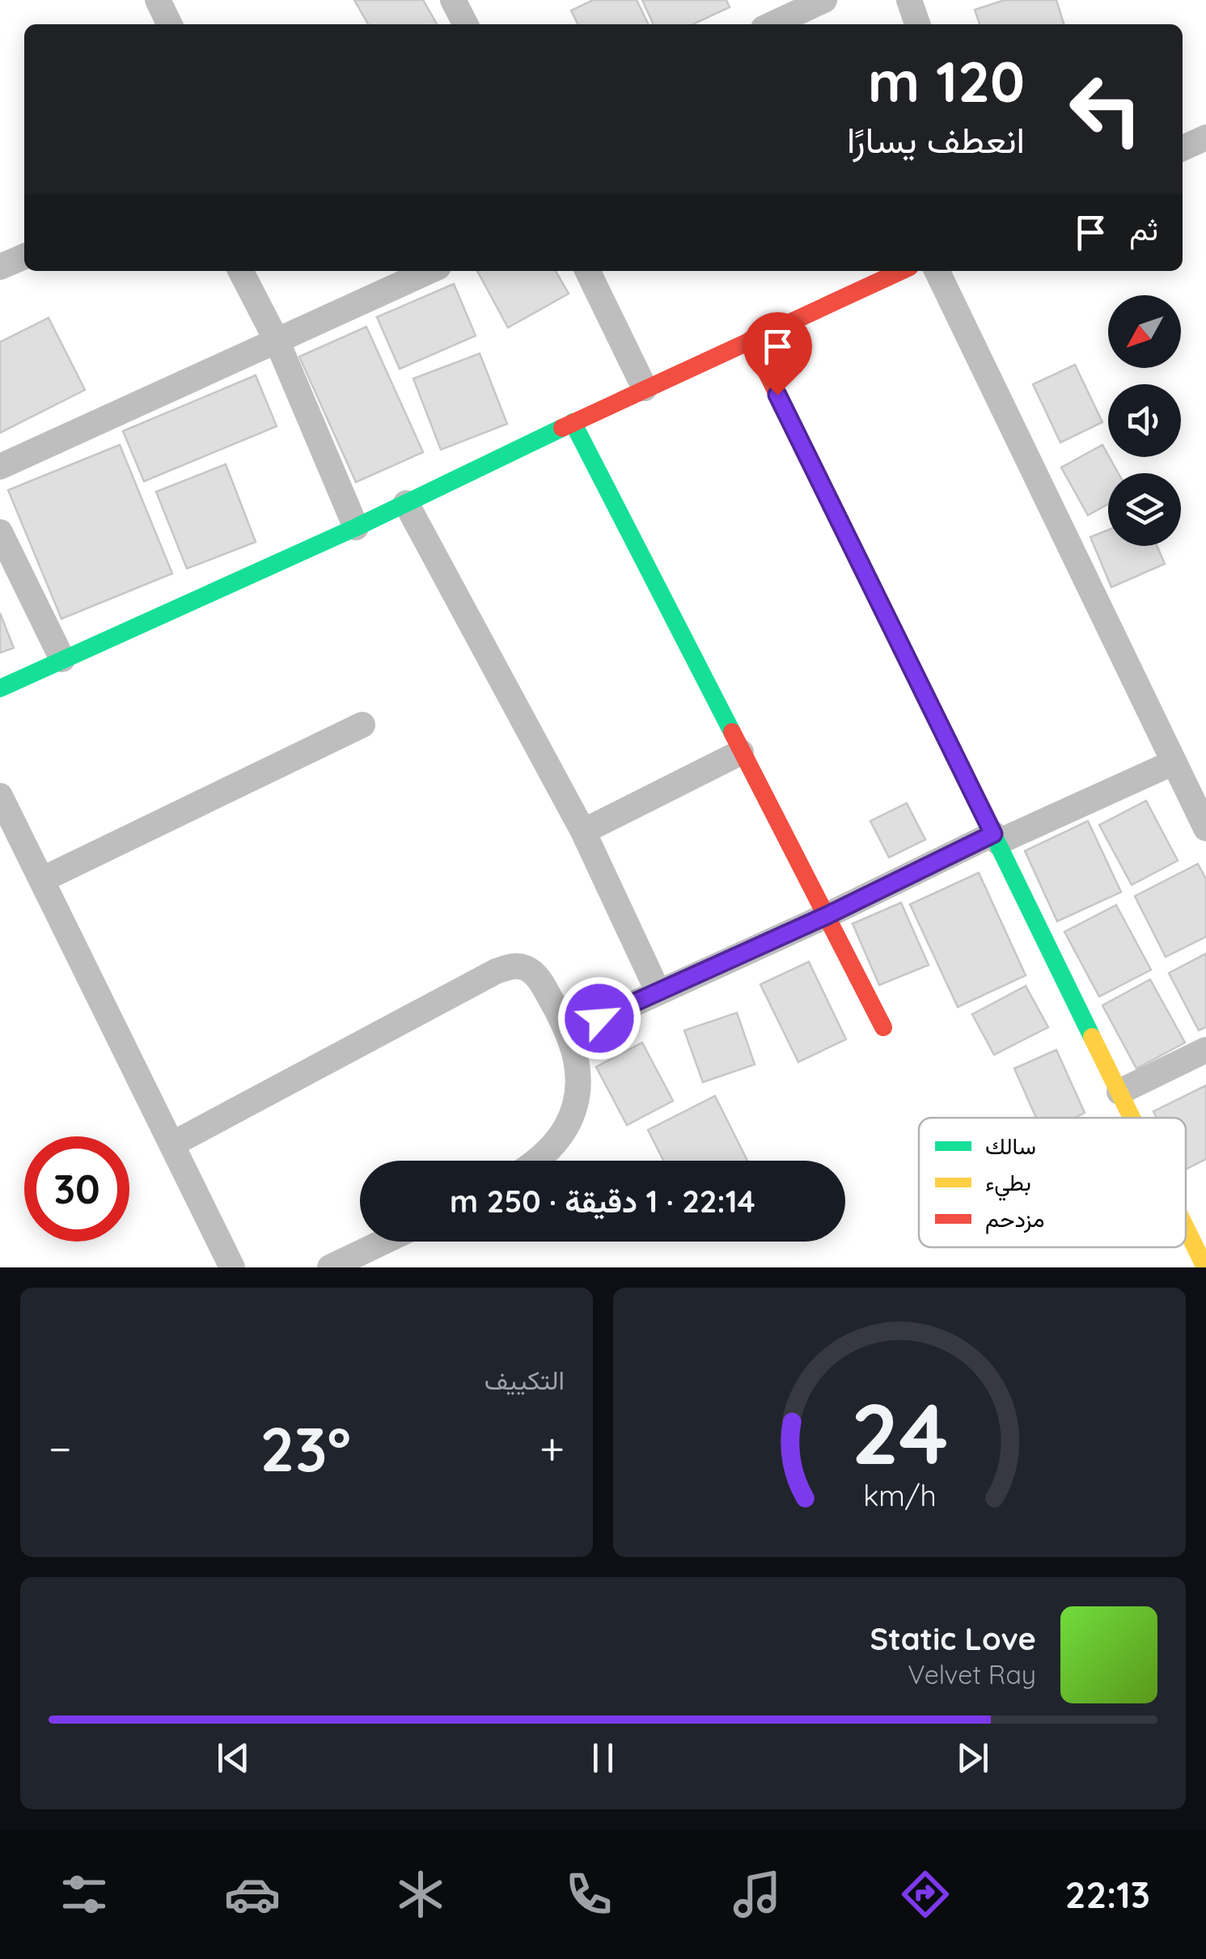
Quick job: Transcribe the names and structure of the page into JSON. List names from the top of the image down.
{
  "legend": ["سالك", "بطيء", "مزدحم"],
  "north": "bottom left",
  "page": {
    "turn": ["120 m", "انعطف يسارًا"],
    "then": "ثم",
    "limit": "30",
    "trip": "22:14 · 1 دقيقة · 250 m",
    "tile": "التكييف",
    "heat": ["−", "23°", "+"],
    "song": ["Static Love", "Velvet Ray"],
    "tabs": "22:13",
    "gauge": ["24", "km/h"]
  }
}
